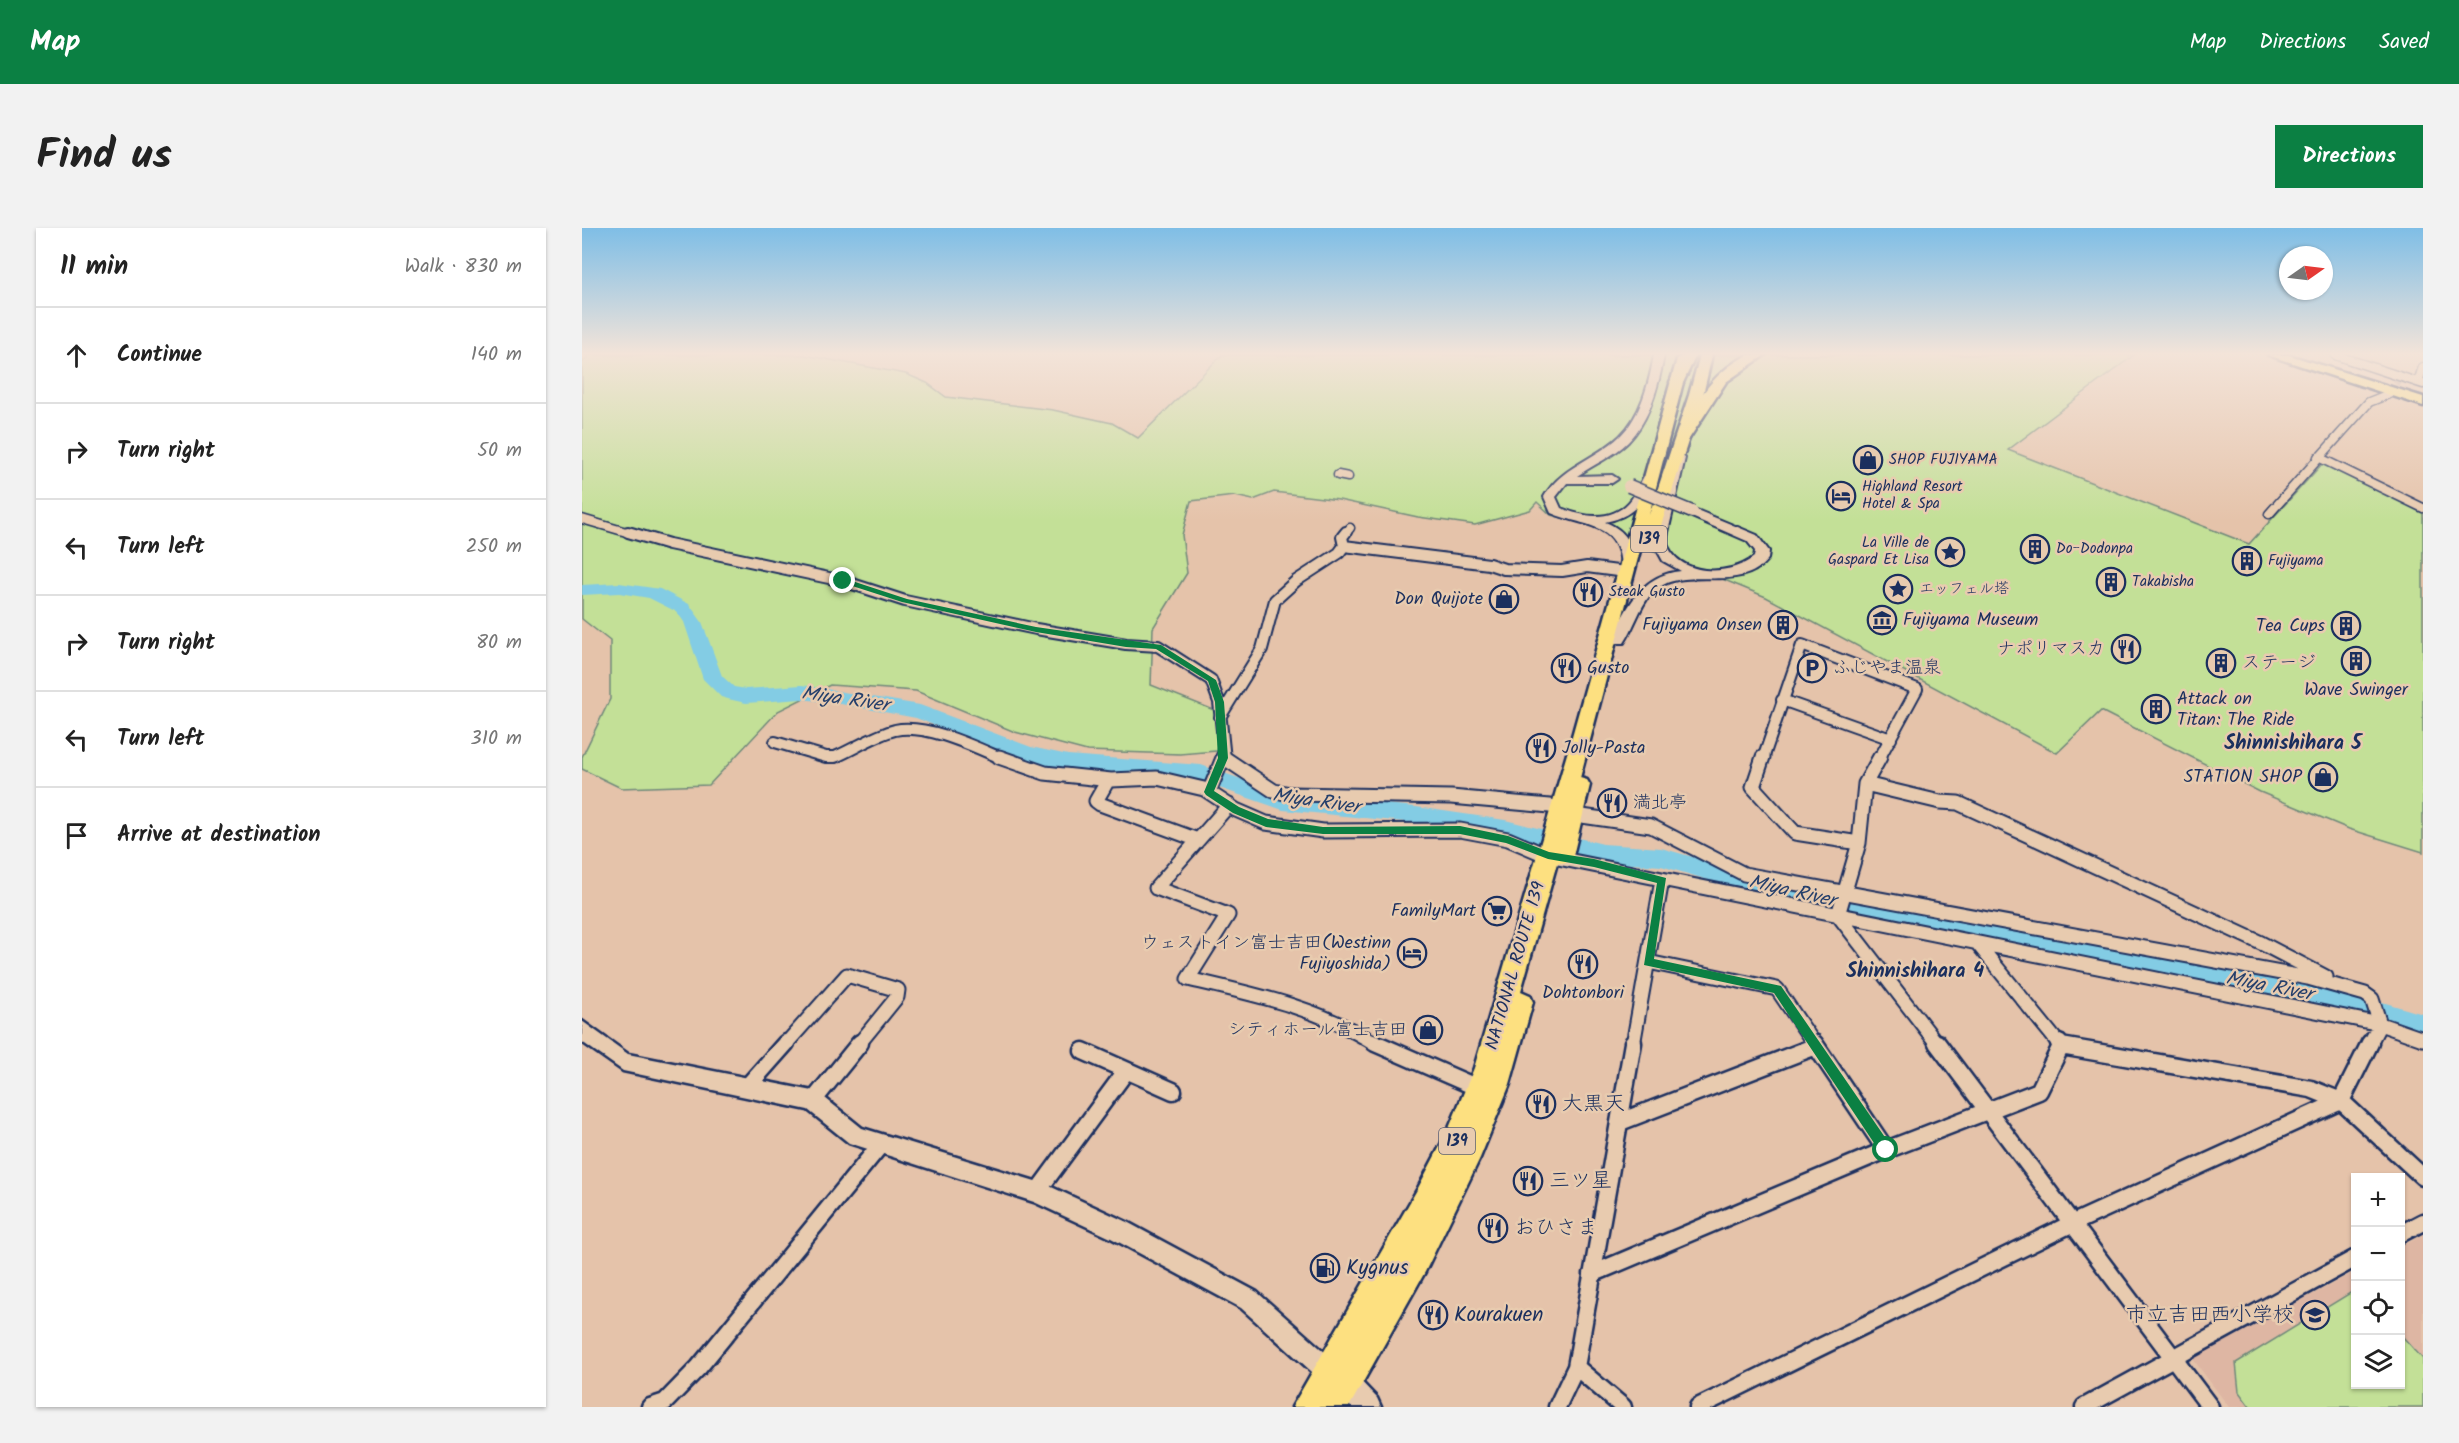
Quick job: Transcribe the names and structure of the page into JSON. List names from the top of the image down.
{
  "streets": {
    "highway": ["139", "NATIONAL ROUTE 139"]
  },
  "districts": ["Shinnishihara 5", "Shinnishihara 4"],
  "water": ["Miya River"],
  "places": {
    "shop": [
      "SHOP FUJIYAMA",
      "Don Quijote",
      "STATION SHOP",
      "シティホール富士吉田"
    ],
    "hotel": ["Highland Resort Hotel & Spa", "ウェストイン富士吉田(Westinn Fujiyoshida)"],
    "building": [
      "DoｰDodonpa",
      "Fujiyama",
      "Takabisha",
      "Fujiyama Onsen",
      "Tea Cups",
      "Wave Swinger",
      "ステージ",
      "Attack on Titan: The Ride"
    ],
    "place": ["La Ville de Gaspard Et Lisa", "エッフェル塔"],
    "restaurant": [
      "Steak Gusto",
      "ナポリマスカ",
      "Gusto",
      "Jolly-Pasta",
      "満北亭",
      "Dohtonbori",
      "大黒天",
      "三ツ星",
      "おひさま",
      "Kourakuen"
    ],
    "museum": ["Fujiyama Museum"],
    "parking": ["ふじやま温泉"],
    "supermarket": ["FamilyMart"],
    "fuel station": ["Kygnus"],
    "school or university": ["市立吉田西小学校"]
  },
  "north": "right",
  "page": {
    "header": "Map",
    "nav": ["Map", "Directions", "Saved"],
    "title": "Find us",
    "buttons": "Directions",
    "heading": ["11 min", "Walk · 830 m"],
    "list": [
      ["Continue", "140 m"],
      ["Turn right", "50 m"],
      ["Turn left", "250 m"],
      ["Turn right", "80 m"],
      ["Turn left", "310 m"],
      "Arrive at destination"
    ],
    "map_buttons": ["+", "−"]
  }
}
